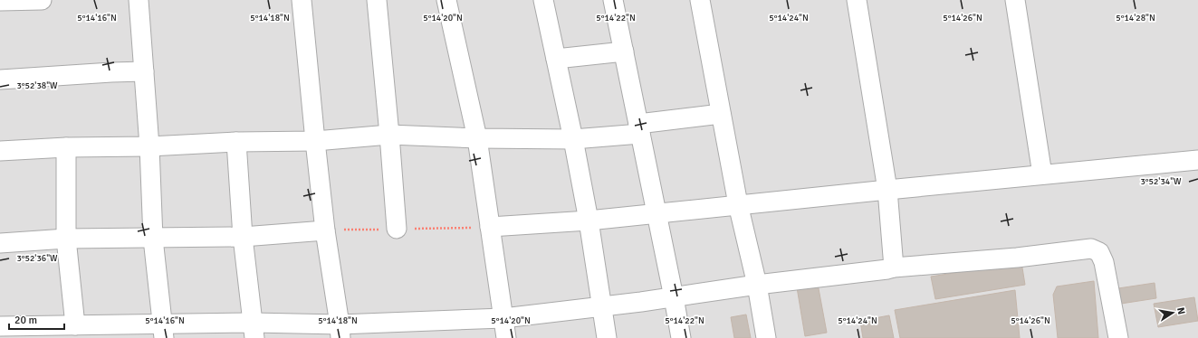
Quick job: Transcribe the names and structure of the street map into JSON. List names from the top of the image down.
{
  "scale_bar": "20 m",
  "north": "right",
  "coordinates": [
    "5°14'16\"N",
    "5°14'18\"N",
    "5°14'20\"N",
    "5°14'22\"N",
    "5°14'24\"N",
    "5°14'26\"N",
    "5°14'28\"N",
    "3°52'38\"W",
    "3°52'34\"W",
    "3°52'36\"W"
  ]
}
